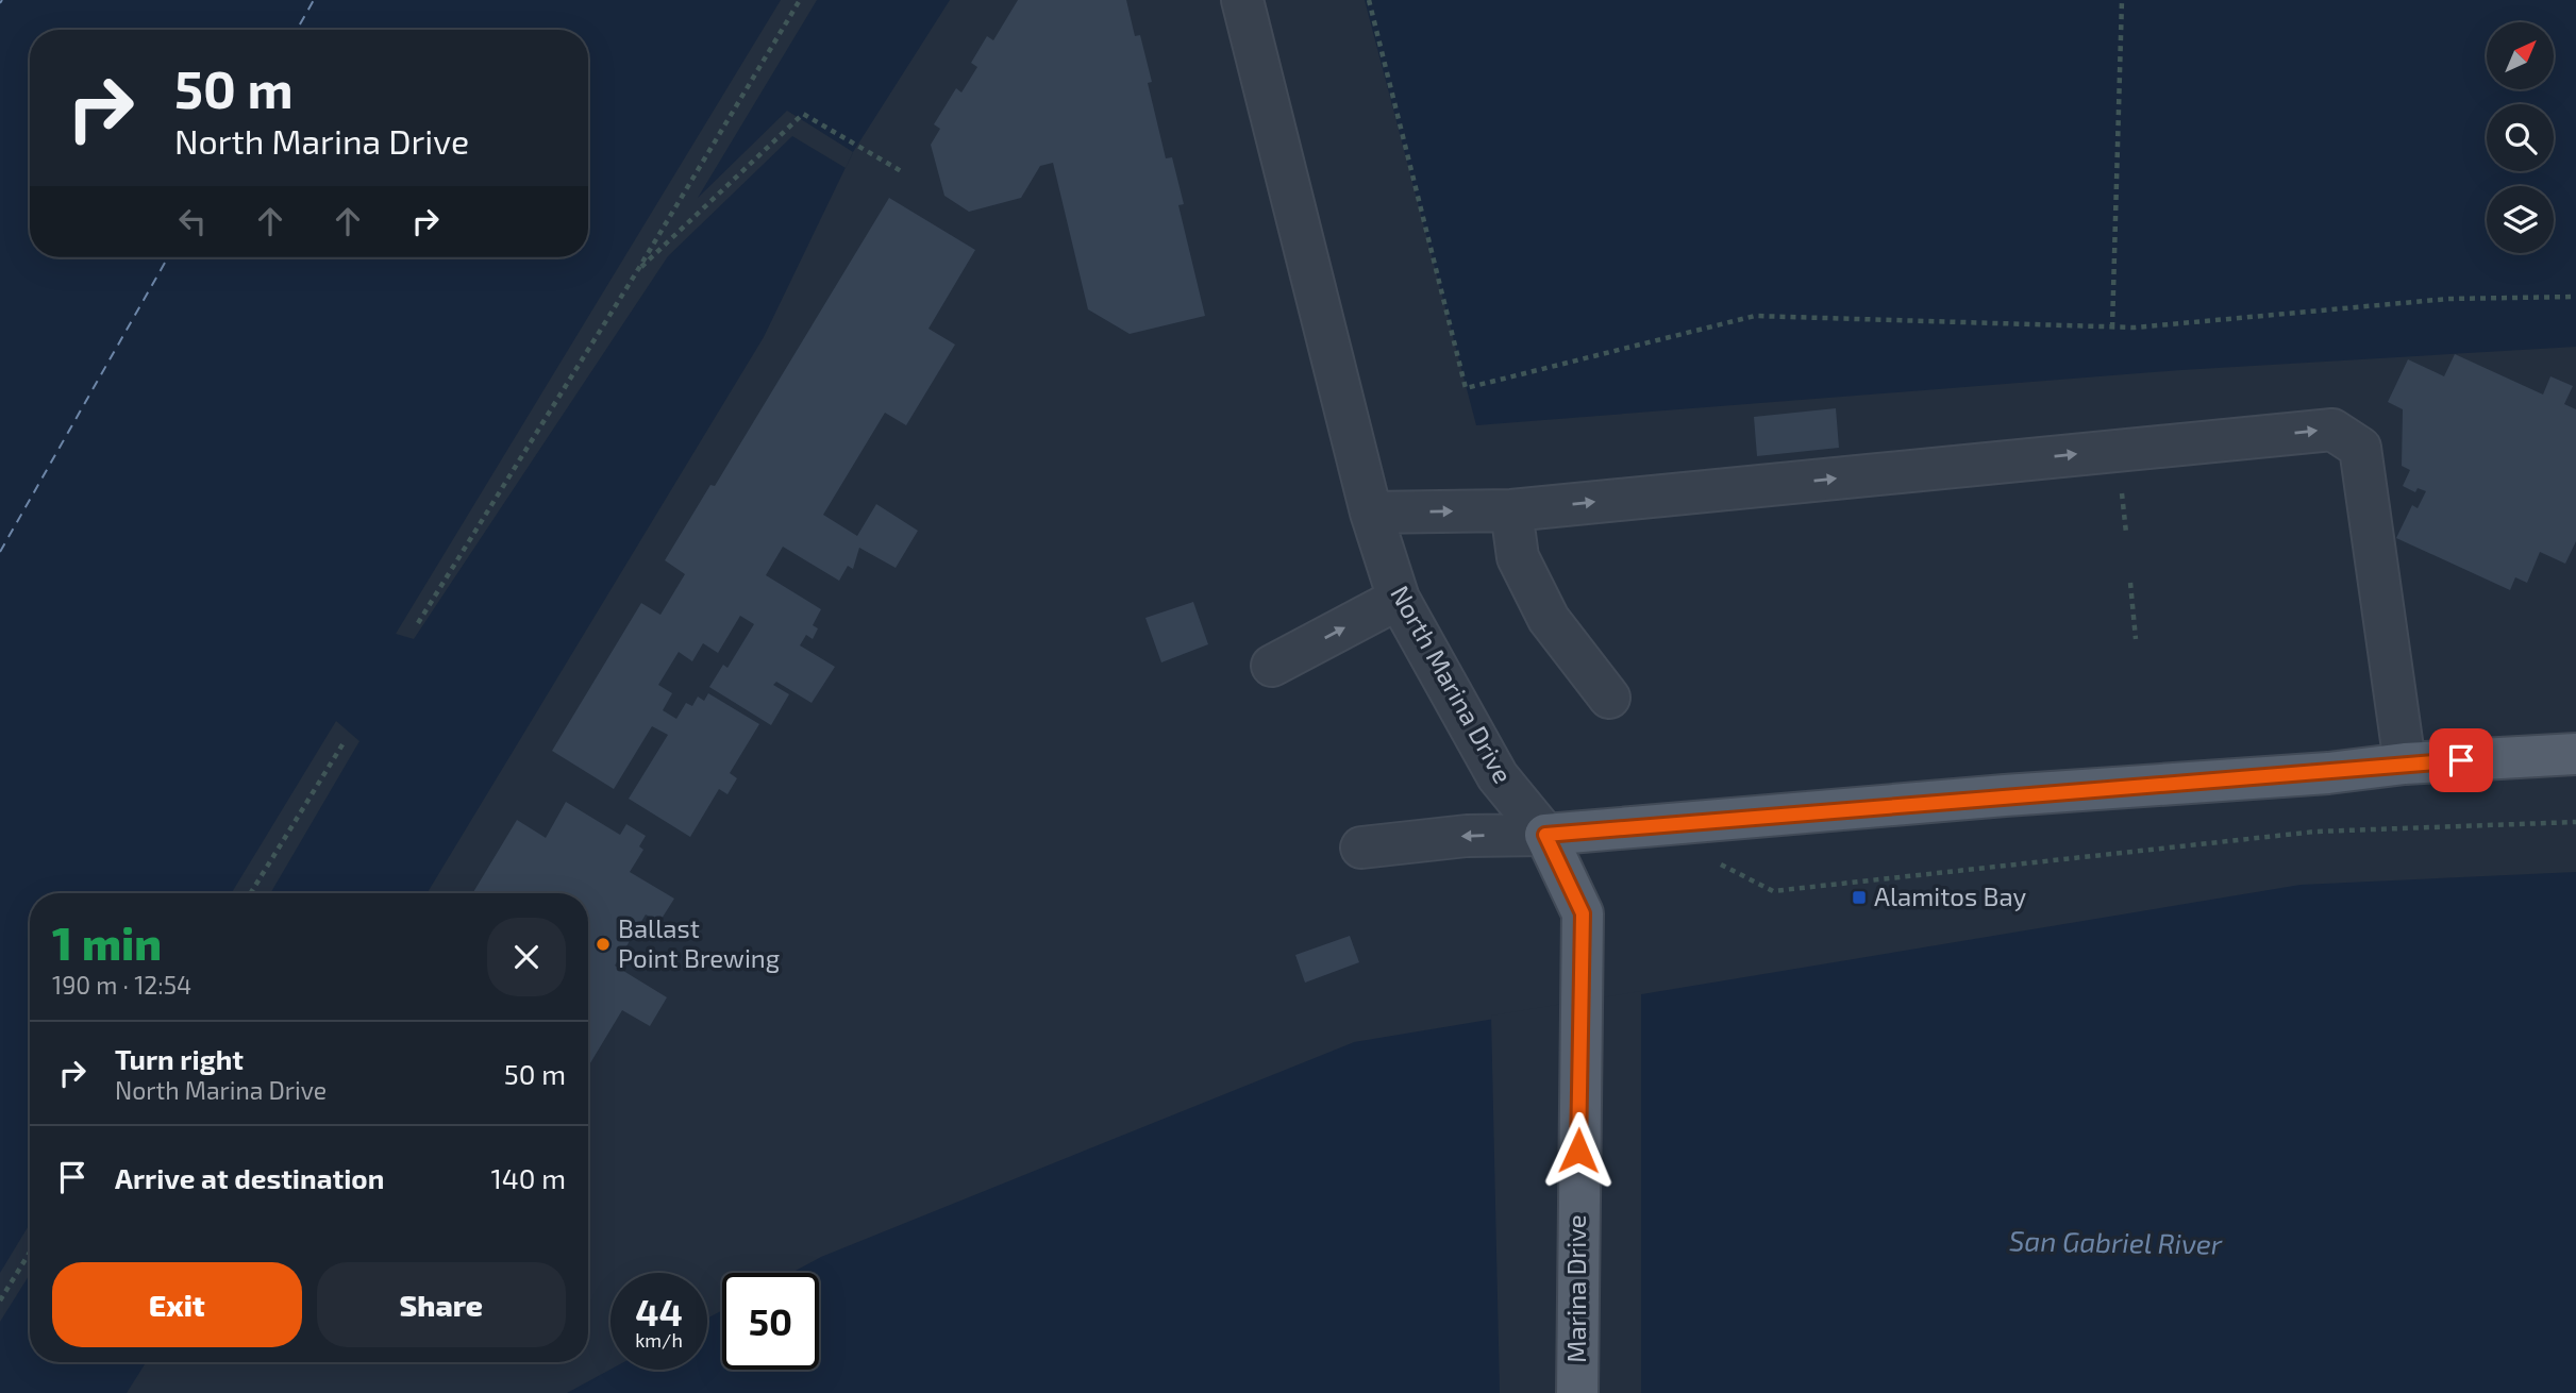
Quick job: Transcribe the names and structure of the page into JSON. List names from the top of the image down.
{
  "streets": {
    "main road": ["Marina Drive"],
    "street": ["North Marina Drive"]
  },
  "crossings": [
    ["North Marina Drive", "Marina Drive"]
  ],
  "water": ["San Gabriel River"],
  "places": {
    "transit": ["Alamitos Bay"],
    "other": ["Ballast Point Brewing"]
  },
  "north": "top right",
  "page": {
    "turn": ["50 m", "North Marina Drive"],
    "heading": ["1 min", "190 m · 12:54"],
    "list": [
      {
        "name": "Turn right",
        "note": "North Marina Drive",
        "value": "50 m"
      },
      {
        "name": "Arrive at destination",
        "value": "140 m"
      }
    ],
    "buttons": ["Exit", "Share"],
    "speed": "44 km/h",
    "limit": "50"
  }
}
